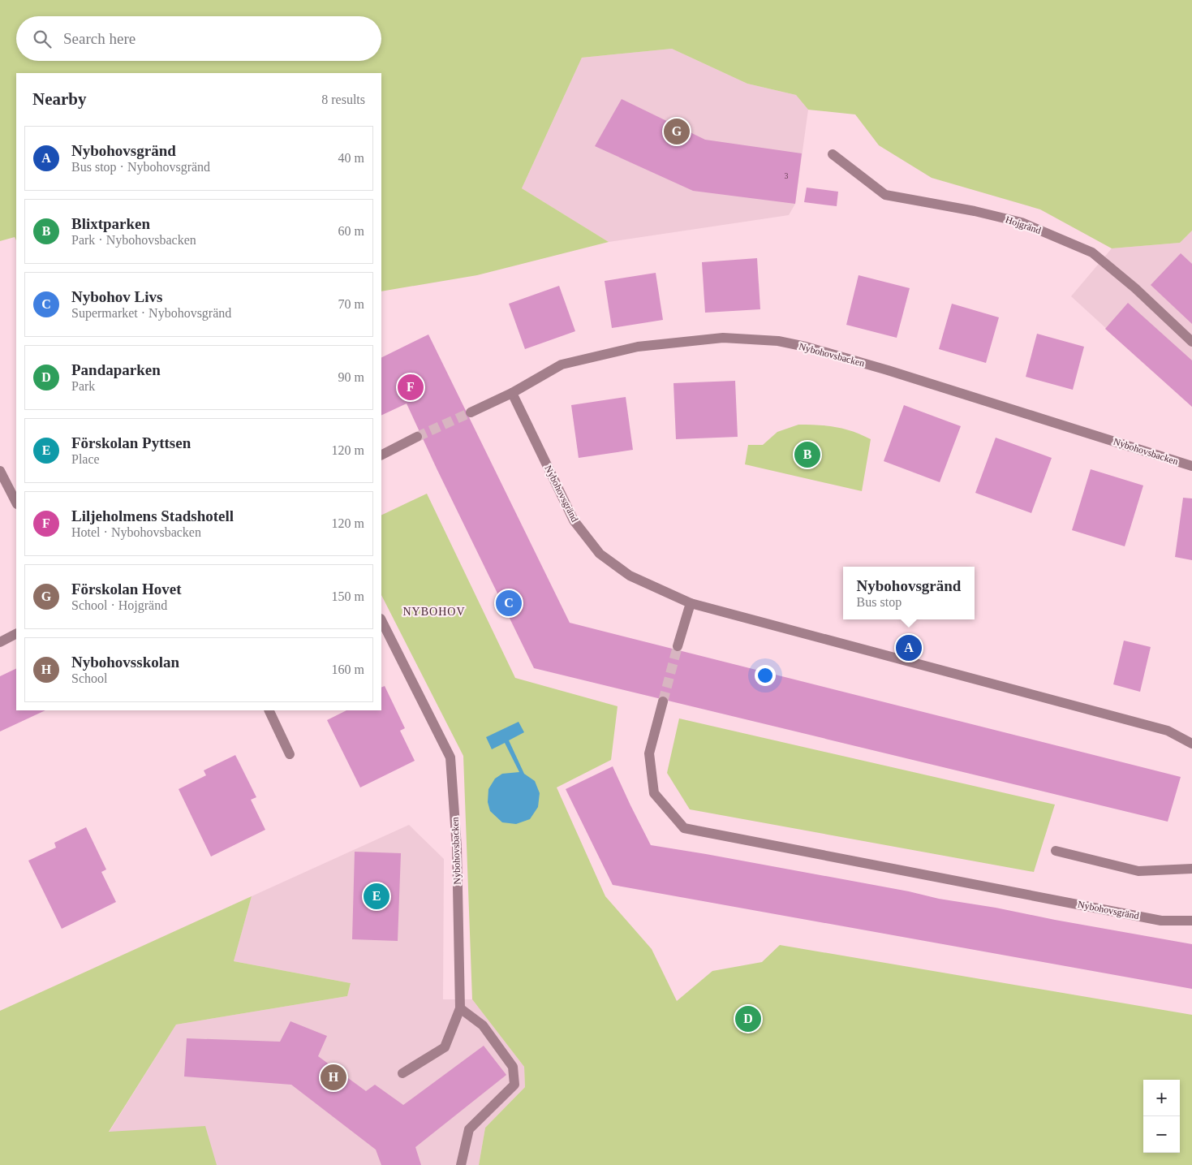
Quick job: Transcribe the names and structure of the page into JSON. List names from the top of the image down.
{
  "streets": {
    "street": ["Hojgränd", "Nybohovsbacken", "Nybohovsgränd"]
  },
  "crossings": [
    ["Nybohovsbacken", "Nybohovsgränd"]
  ],
  "districts": ["NYBOHOV"],
  "house_numbers": ["3"],
  "page": {
    "search": "Search here",
    "heading": ["Nearby", "8 results"],
    "pins": [
      "G",
      "F",
      "B",
      "C",
      "A",
      "E",
      "D",
      "H"
    ],
    "list": [
      {
        "mark": "A",
        "name": "Nybohovsgränd",
        "note": "Bus stop · Nybohovsgränd",
        "value": "40 m"
      },
      {
        "mark": "B",
        "name": "Blixtparken",
        "note": "Park · Nybohovsbacken",
        "value": "60 m"
      },
      {
        "mark": "C",
        "name": "Nybohov Livs",
        "note": "Supermarket · Nybohovsgränd",
        "value": "70 m"
      },
      {
        "mark": "D",
        "name": "Pandaparken",
        "note": "Park",
        "value": "90 m"
      },
      {
        "mark": "E",
        "name": "Förskolan Pyttsen",
        "note": "Place",
        "value": "120 m"
      },
      {
        "mark": "F",
        "name": "Liljeholmens Stadshotell",
        "note": "Hotel · Nybohovsbacken",
        "value": "120 m"
      },
      {
        "mark": "G",
        "name": "Förskolan Hovet",
        "note": "School · Hojgränd",
        "value": "150 m"
      },
      {
        "mark": "H",
        "name": "Nybohovsskolan",
        "note": "School",
        "value": "160 m"
      }
    ],
    "popup": ["Nybohovsgränd", "Bus stop"],
    "map_buttons": ["+", "−"]
  }
}
